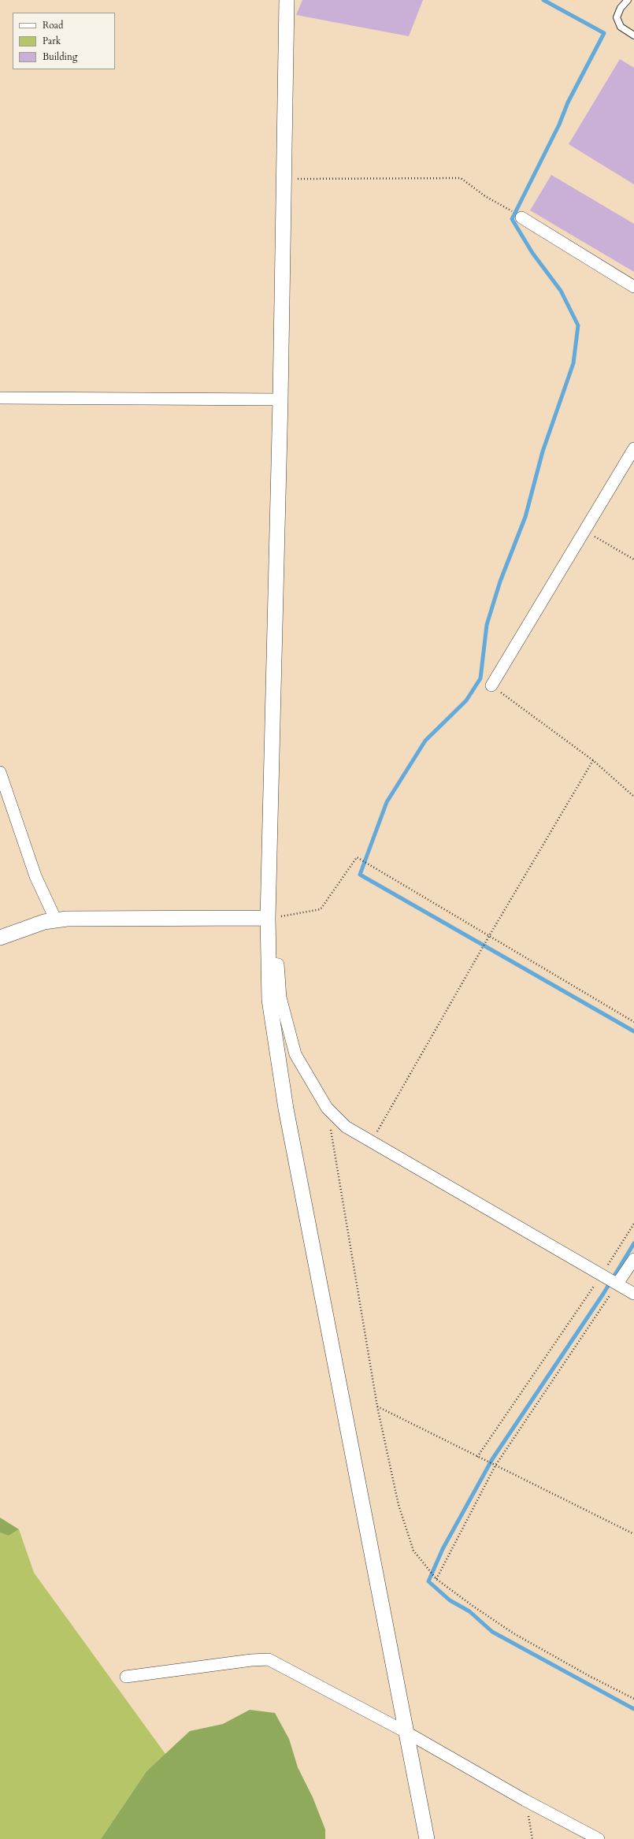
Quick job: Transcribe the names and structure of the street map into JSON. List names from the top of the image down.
{
  "legend": ["Road", "Park", "Building"]
}
